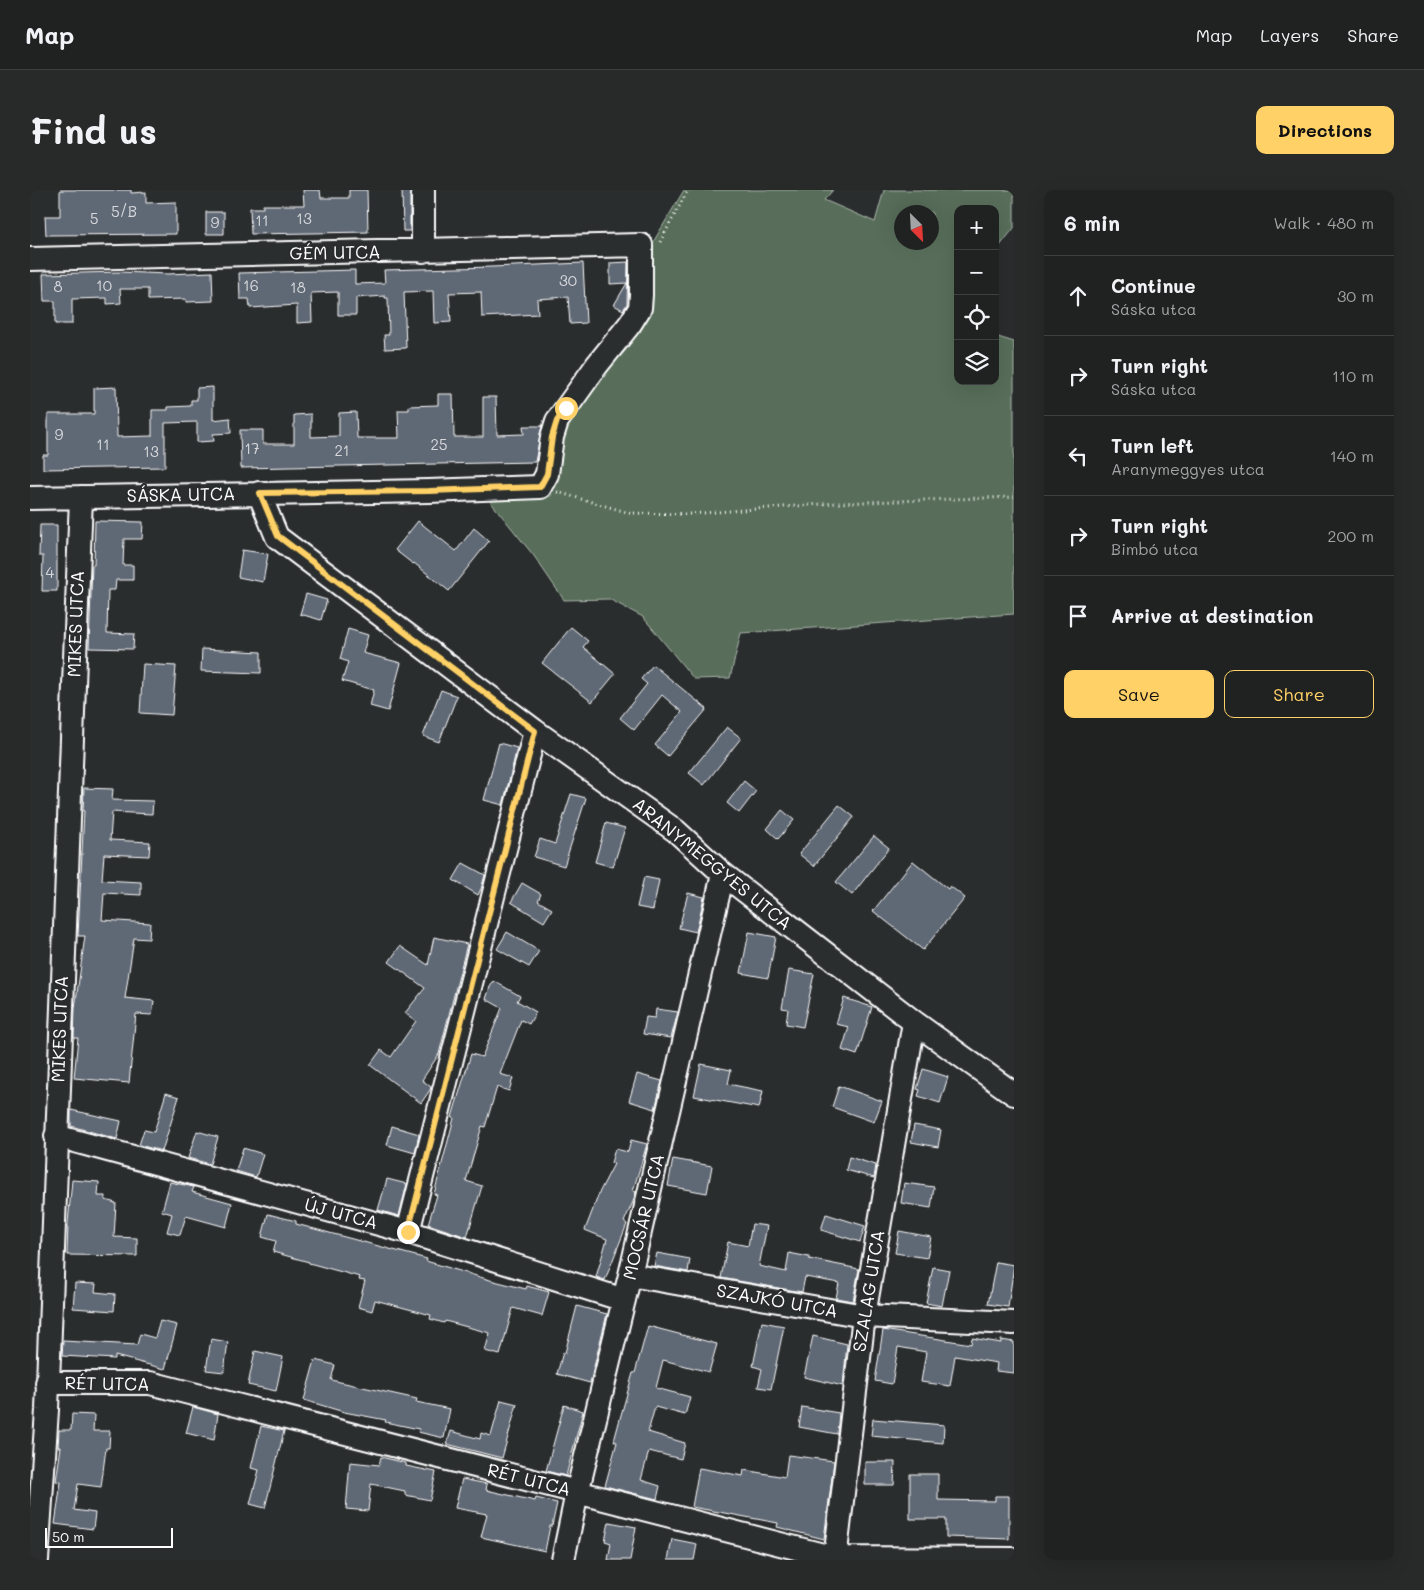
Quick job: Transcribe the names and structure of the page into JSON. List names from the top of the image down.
{
  "streets": {
    "street": [
      "GÉM UTCA",
      "SÁSKA UTCA",
      "MIKES UTCA",
      "ARANYMEGGYES UTCA",
      "ÚJ UTCA",
      "MOCSÁR UTCA",
      "SZALAG UTCA",
      "SZAJKÓ UTCA",
      "RÉT UTCA"
    ]
  },
  "crossings": [
    ["SÁSKA UTCA", "MIKES UTCA"],
    ["SÁSKA UTCA", "ARANYMEGGYES UTCA"],
    ["MIKES UTCA", "ÚJ UTCA"],
    ["MIKES UTCA", "RÉT UTCA"],
    ["ARANYMEGGYES UTCA", "MOCSÁR UTCA"],
    ["ARANYMEGGYES UTCA", "SZALAG UTCA"],
    ["ÚJ UTCA", "MOCSÁR UTCA"],
    ["MOCSÁR UTCA", "SZAJKÓ UTCA"],
    ["MOCSÁR UTCA", "RÉT UTCA"],
    ["SZALAG UTCA", "SZAJKÓ UTCA"],
    ["SZALAG UTCA", "RÉT UTCA"]
  ],
  "house_numbers": [
    "5/B",
    "5",
    "13",
    "11",
    "9",
    "30",
    "10",
    "16",
    "8",
    "18",
    "9",
    "11",
    "25",
    "17",
    "21",
    "13",
    "4"
  ],
  "scale_bar": "50 m",
  "north": "bottom right",
  "page": {
    "header": "Map",
    "nav": ["Map", "Layers", "Share"],
    "buttons": [
      "Directions",
      ["Save", "Share"]
    ],
    "title": "Find us",
    "heading": ["6 min", "Walk · 480 m"],
    "map_buttons": ["+", "−"],
    "list": [
      ["Continue", "Sáska utca", "30 m"],
      ["Turn right", "Sáska utca", "110 m"],
      ["Turn left", "Aranymeggyes utca", "140 m"],
      ["Turn right", "Bimbó utca", "200 m"],
      "Arrive at destination"
    ],
    "scale": "50 m"
  }
}
